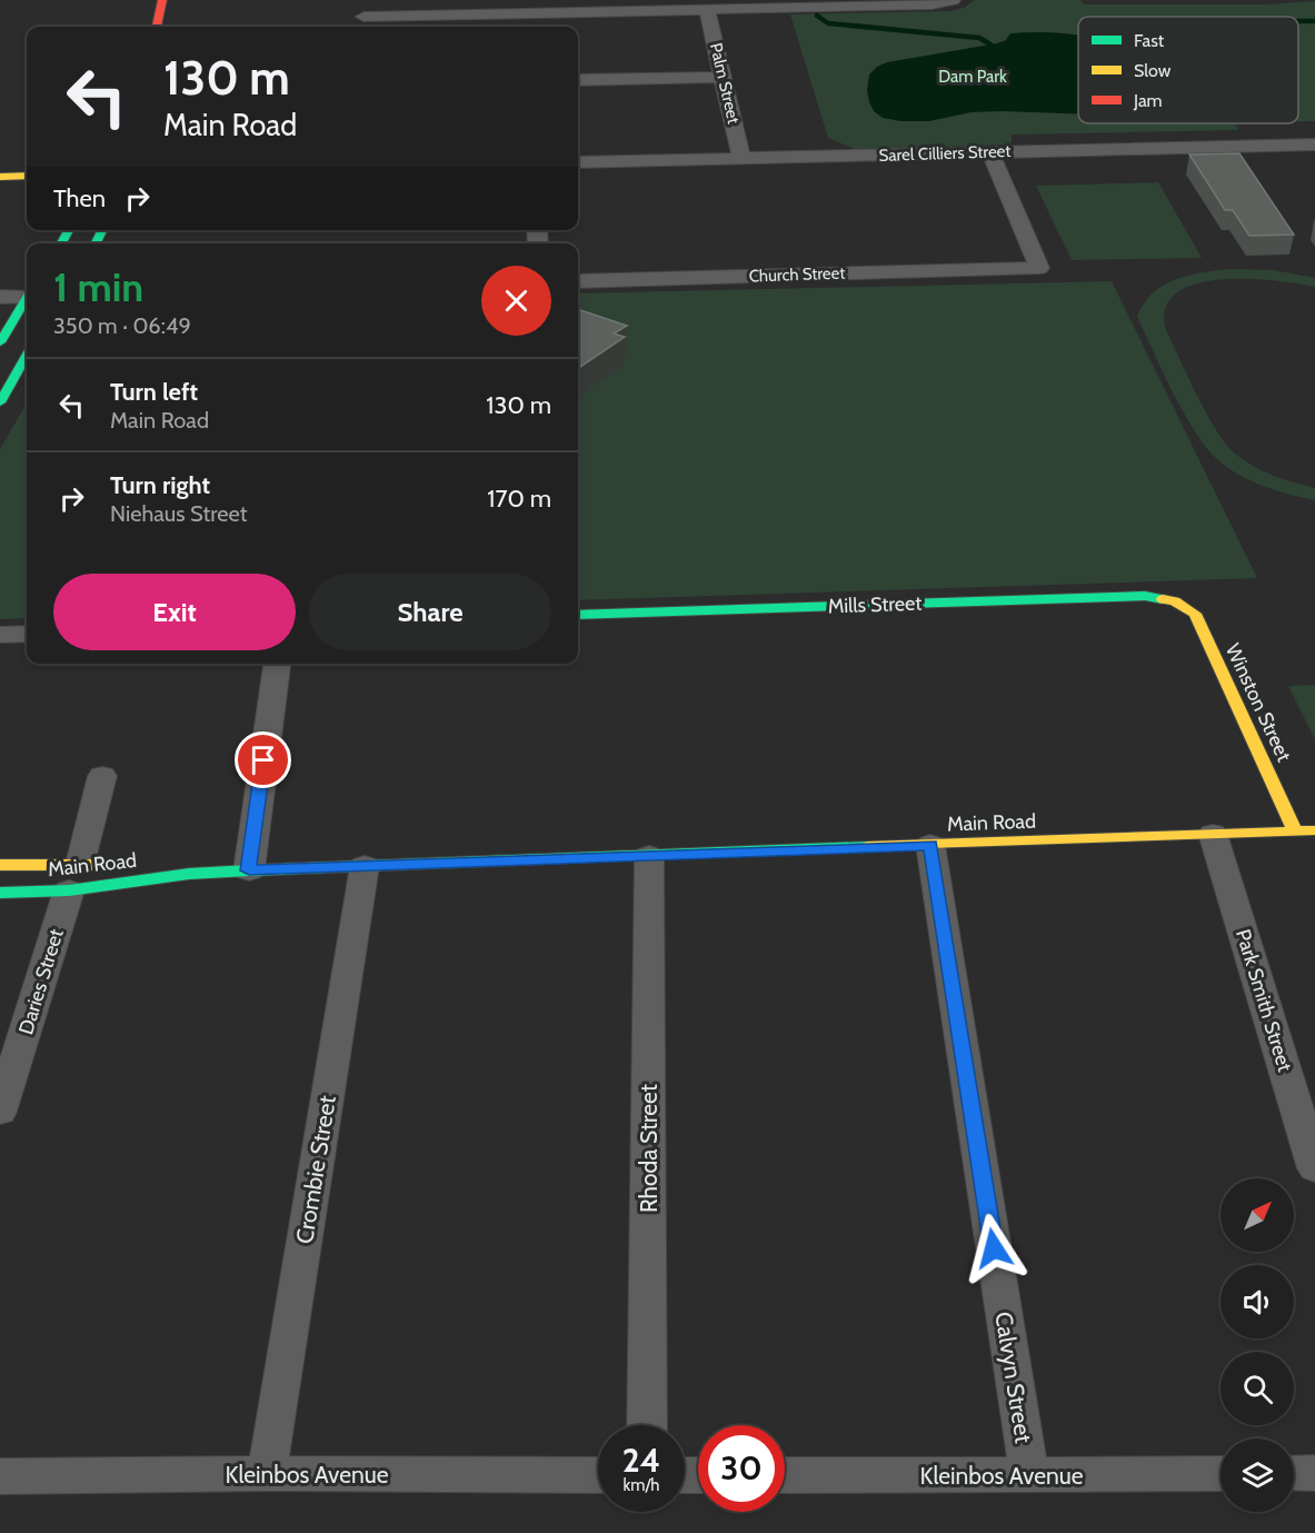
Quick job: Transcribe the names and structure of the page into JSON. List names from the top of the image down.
{
  "streets": {
    "main road": ["Mills Street", "Winston Street", "Main Road"],
    "street": [
      "Palm Street",
      "Sarel Cilliers Street",
      "Church Street",
      "Daries Street",
      "Park Smith Street",
      "Rhoda Street",
      "Crombie Street",
      "Calvyn Street",
      "Kleinbos Avenue"
    ]
  },
  "crossings": [
    ["Palm Street", "Sarel Cilliers Street"],
    ["Sarel Cilliers Street", "Church Street"],
    ["Mills Street", "Winston Street"],
    ["Winston Street", "Main Road"],
    ["Main Road", "Daries Street"],
    ["Main Road", "Park Smith Street"],
    ["Main Road", "Rhoda Street"],
    ["Main Road", "Crombie Street"],
    ["Main Road", "Calvyn Street"],
    ["Crombie Street", "Kleinbos Avenue"],
    ["Calvyn Street", "Kleinbos Avenue"]
  ],
  "parks": ["Dam Park"],
  "legend": ["Fast", "Slow", "Jam"],
  "north": "top right",
  "page": {
    "turn": ["130 m", "Main Road"],
    "then": "Then",
    "heading": ["1 min", "350 m · 06:49"],
    "list": [
      {
        "name": "Turn left",
        "note": "Main Road",
        "value": "130 m"
      },
      {
        "name": "Turn right",
        "note": "Niehaus Street",
        "value": "170 m"
      }
    ],
    "buttons": ["Exit", "Share"],
    "speed": "24 km/h",
    "limit": "30"
  }
}
